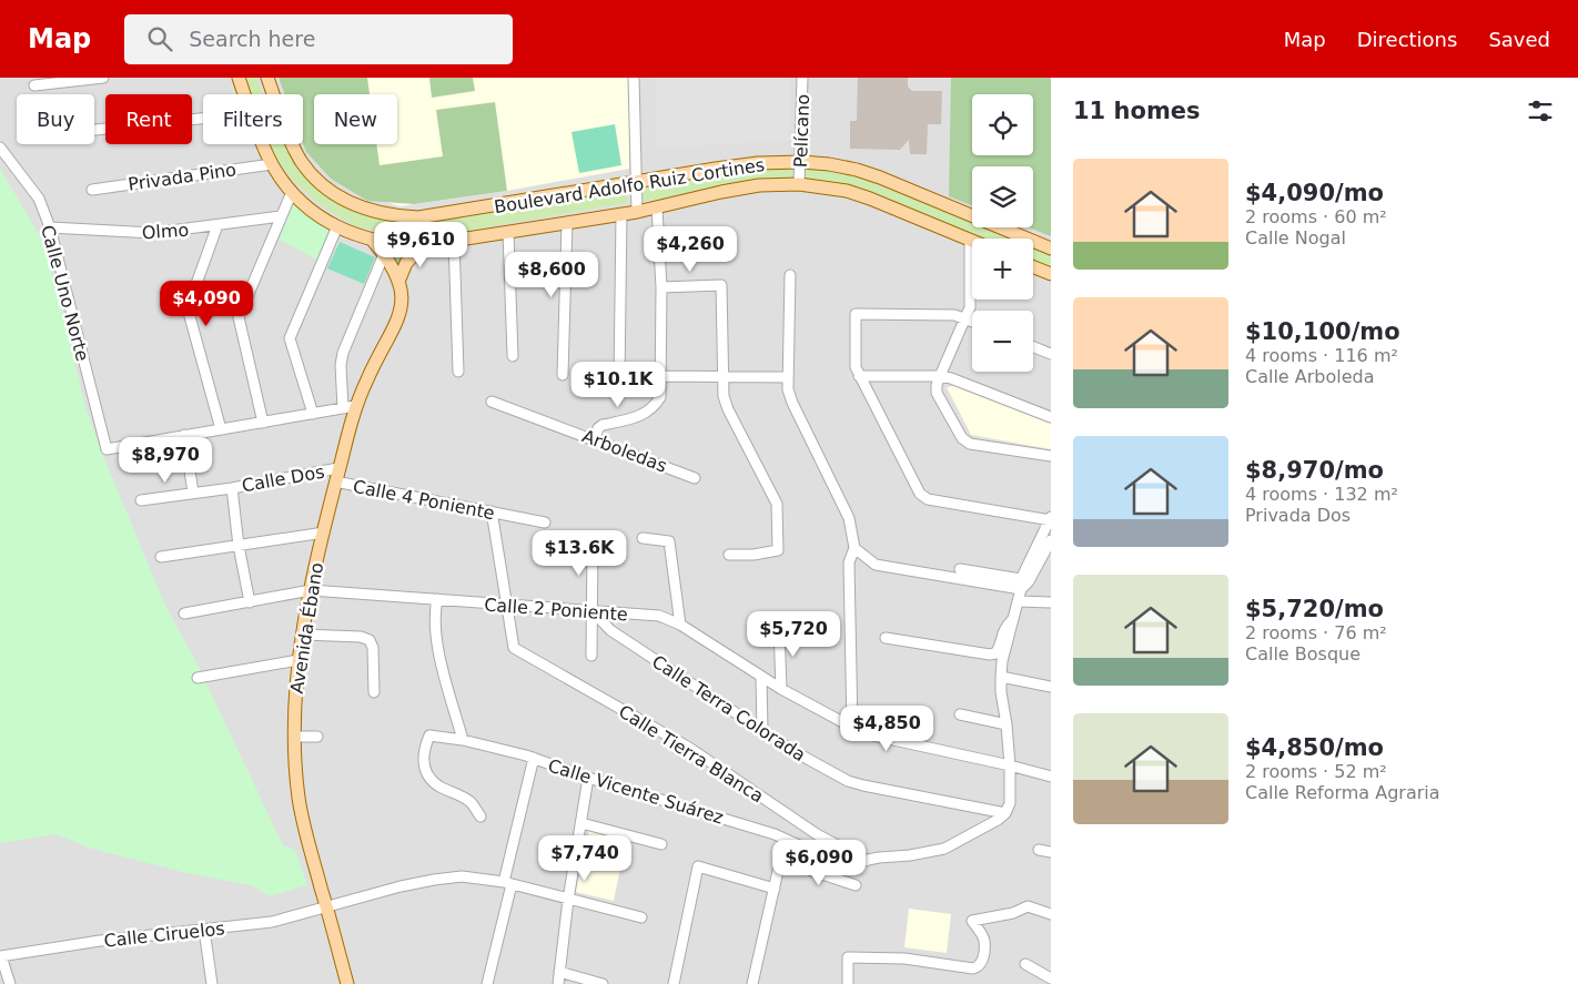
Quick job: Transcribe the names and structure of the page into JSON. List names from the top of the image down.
{
  "streets": {
    "main road": ["Boulevard Adolfo Ruiz Cortines", "Avenida Ébano"],
    "street": [
      "Pelícano",
      "Privada Pino",
      "Olmo",
      "Calle Uno Norte",
      "Arboledas",
      "Calle Dos",
      "Calle 4 Poniente",
      "Calle 2 Poniente",
      "Calle Terra Colorada",
      "Calle Tierra Blanca",
      "Calle Vicente Suárez",
      "Calle Ciruelos"
    ]
  },
  "crossings": [
    ["Pelícano", "Boulevard Adolfo Ruiz Cortines"],
    ["Privada Pino", "Boulevard Adolfo Ruiz Cortines"],
    ["Boulevard Adolfo Ruiz Cortines", "Avenida Ébano"],
    ["Olmo", "Calle Uno Norte"],
    ["Calle Dos", "Avenida Ébano"],
    ["Calle 4 Poniente", "Avenida Ébano"],
    ["Calle 2 Poniente", "Avenida Ébano"],
    ["Calle 2 Poniente", "Calle Terra Colorada"],
    ["Calle 2 Poniente", "Calle Tierra Blanca"],
    ["Avenida Ébano", "Calle Ciruelos"]
  ],
  "page": {
    "header": "Map",
    "search": "Search here",
    "nav": ["Map", "Directions", "Saved"],
    "heading": "11 homes",
    "map_buttons": ["+", "−"],
    "chip": [
      "Buy",
      "Rent",
      "Filters",
      "New"
    ],
    "list": [
      {
        "name": "$4,090/mo",
        "note": "2 rooms · 60 m² · Calle Nogal"
      },
      {
        "name": "$10,100/mo",
        "note": "4 rooms · 116 m² · Calle Arboleda"
      },
      {
        "name": "$8,970/mo",
        "note": "4 rooms · 132 m² · Privada Dos"
      },
      {
        "name": "$5,720/mo",
        "note": "2 rooms · 76 m² · Calle Bosque"
      },
      {
        "name": "$4,850/mo",
        "note": "2 rooms · 52 m² · Calle Reforma Agraria"
      }
    ],
    "price": [
      "$9,610",
      "$4,260",
      "$8,600",
      "$4,090",
      "$10.1K",
      "$8,970",
      "$13.6K",
      "$5,720",
      "$4,850",
      "$7,740",
      "$6,090"
    ]
  }
}
